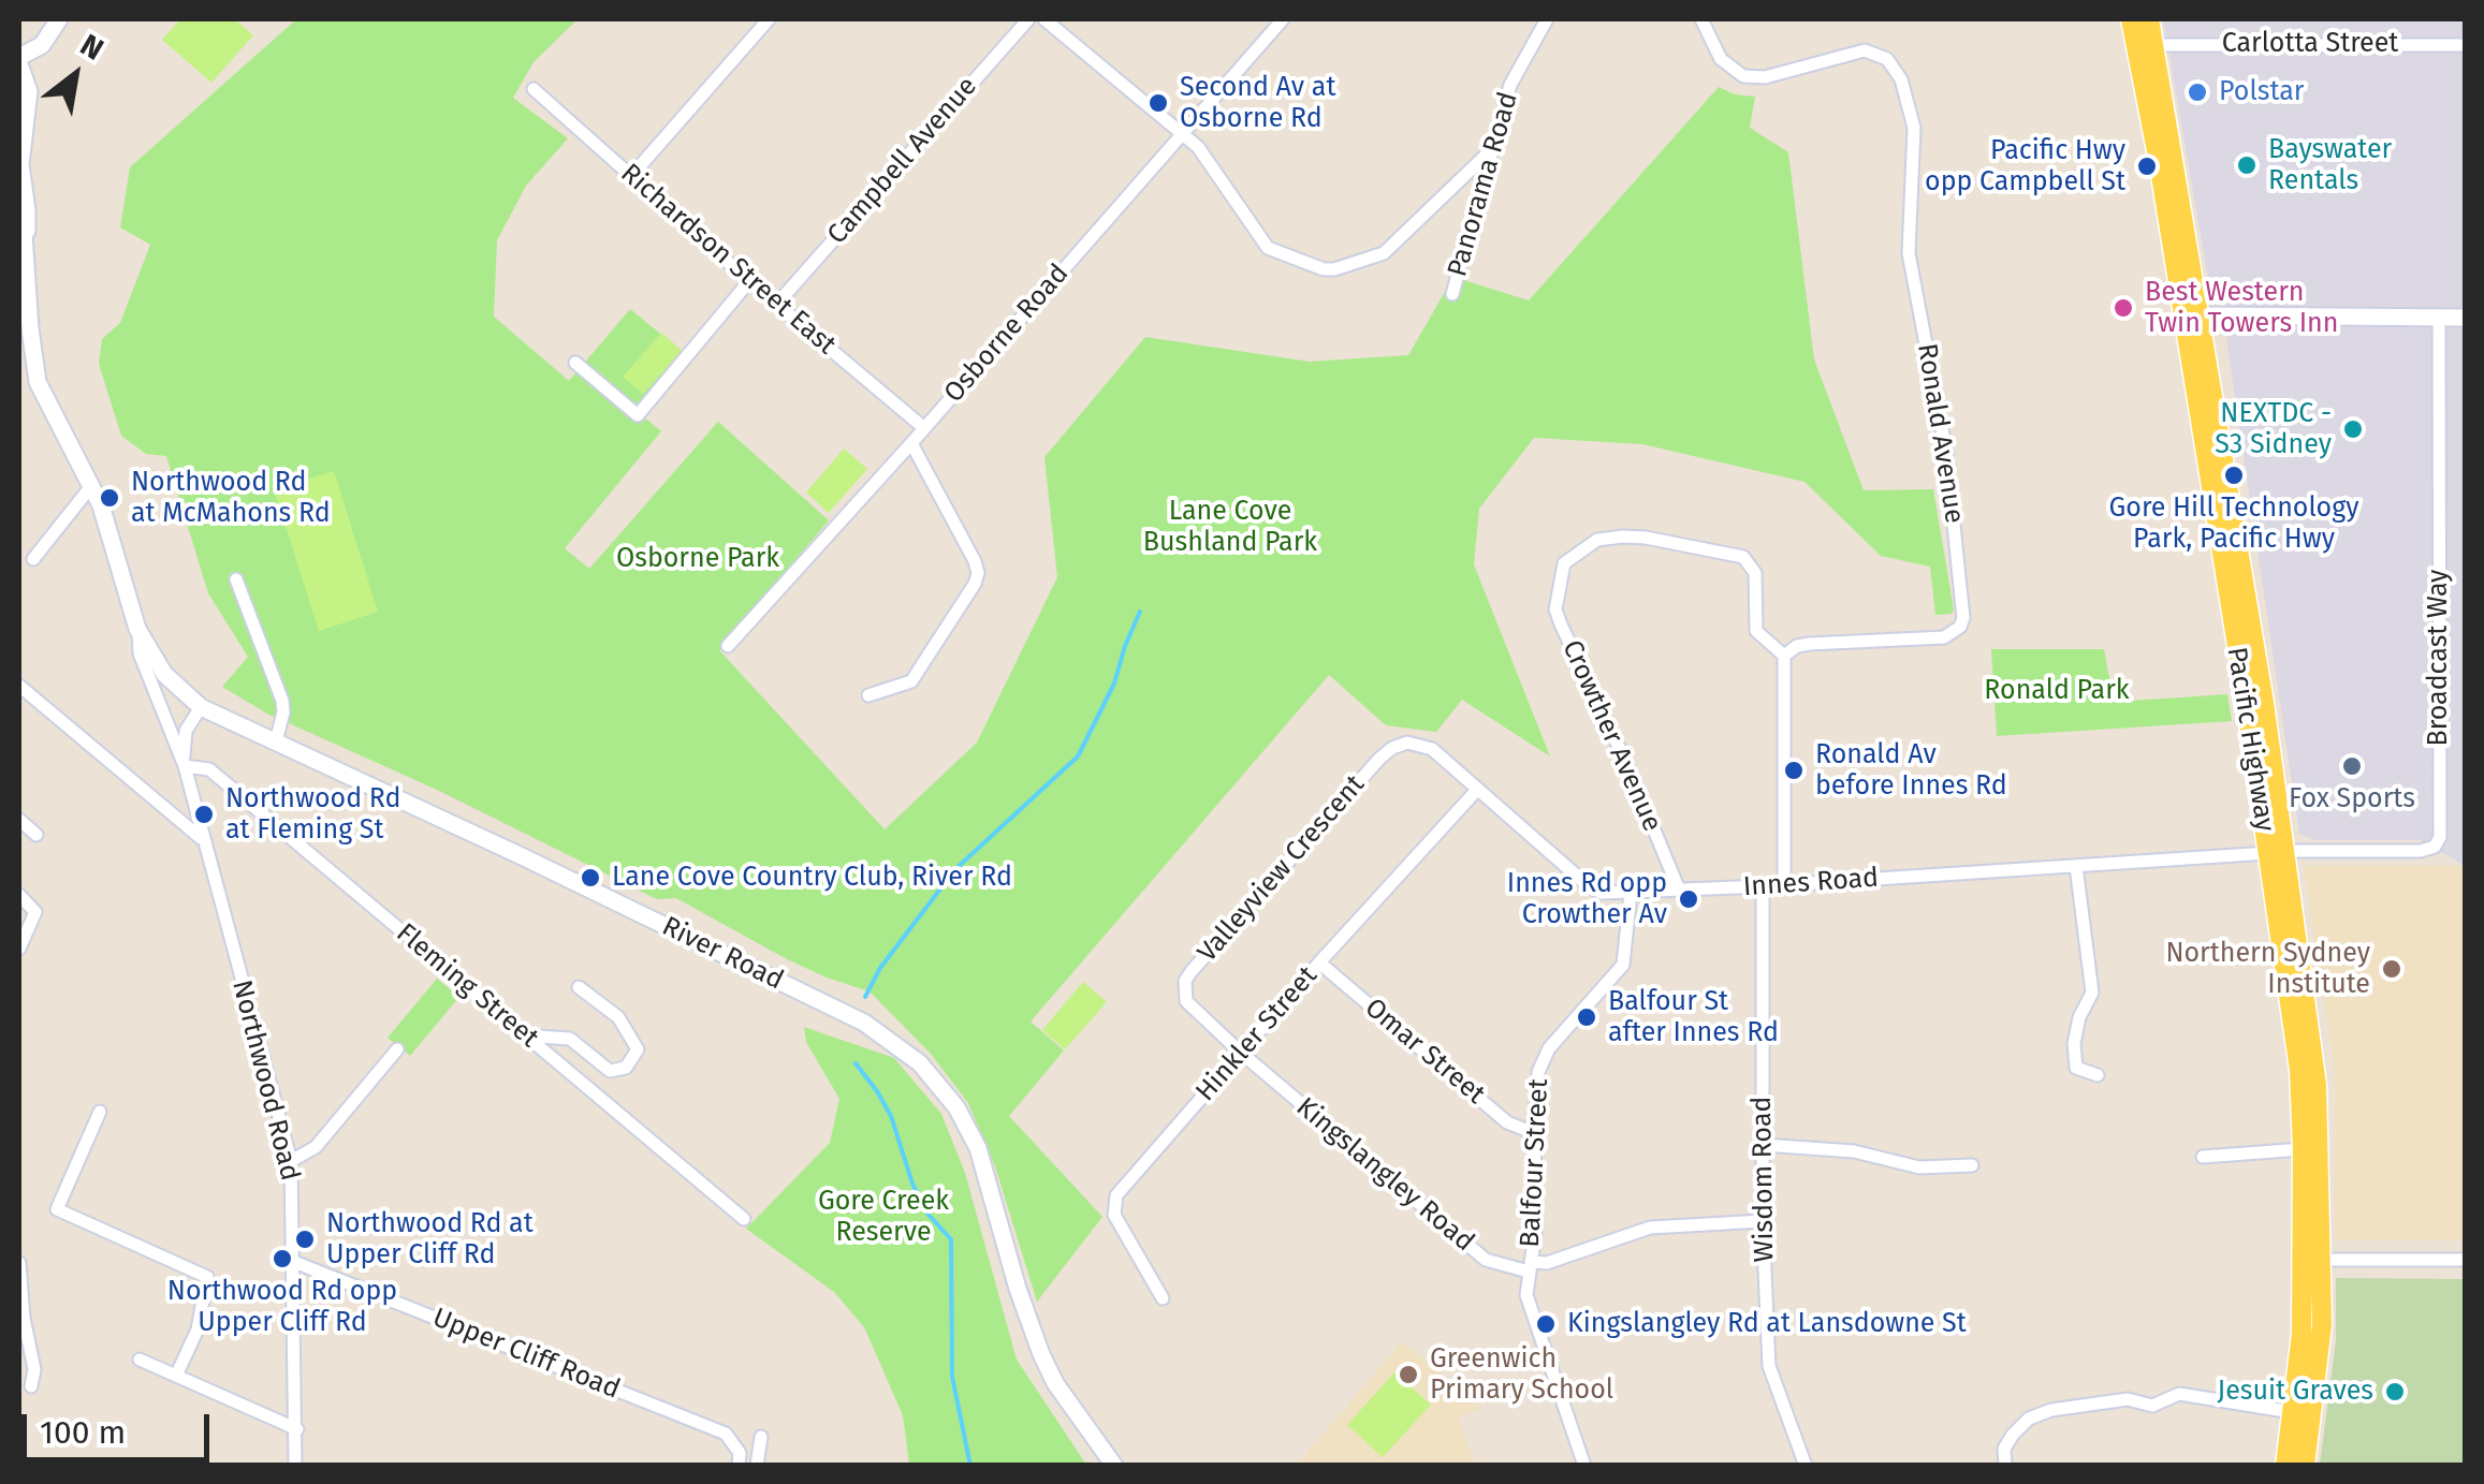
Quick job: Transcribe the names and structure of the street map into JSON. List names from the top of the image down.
{
  "streets": {
    "main road": ["Pacific Highway", "River Road", "Northwood Road"],
    "street": [
      "Carlotta Street",
      "Campbell Avenue",
      "Panorama Road",
      "Richardson Street East",
      "Osborne Road",
      "Ronald Avenue",
      "Broadcast Way",
      "Crowther Avenue",
      "Valleyview Crescent",
      "Innes Road",
      "Fleming Street",
      "Hinkler Street",
      "Omar Street",
      "Balfour Street",
      "Kingslangley Road",
      "Wisdom Road",
      "Upper Cliff Road"
    ]
  },
  "crossings": [
    ["Carlotta Street", "Pacific Highway"],
    ["Campbell Avenue", "Richardson Street East"],
    ["Richardson Street East", "Osborne Road"],
    ["Ronald Avenue", "Crowther Avenue"],
    ["Broadcast Way", "Pacific Highway"],
    ["Broadcast Way", "Innes Road"],
    ["Crowther Avenue", "Innes Road"],
    ["Pacific Highway", "Innes Road"],
    ["Valleyview Crescent", "Innes Road"],
    ["Valleyview Crescent", "Hinkler Street"],
    ["Valleyview Crescent", "Kingslangley Road"],
    ["Innes Road", "Hinkler Street"],
    ["Innes Road", "Balfour Street"],
    ["Innes Road", "Wisdom Road"],
    ["River Road", "Northwood Road"],
    ["Fleming Street", "Northwood Road"],
    ["Hinkler Street", "Omar Street"],
    ["Hinkler Street", "Kingslangley Road"],
    ["Omar Street", "Balfour Street"],
    ["Northwood Road", "Upper Cliff Road"],
    ["Balfour Street", "Kingslangley Road"]
  ],
  "parks": [
    "Lane Cove Bushland Park",
    "Osborne Park",
    "Ronald Park",
    "Gore Creek Reserve"
  ],
  "places": [
    "Polstar",
    "Second Av at Osborne Rd",
    "Bayswater Rentals",
    "Pacific Hwy opp Campbell St",
    "Best Western Twin Towers Inn",
    "NEXTDC - S3 Sidney",
    "Gore Hill Technology Park, Pacific Hwy",
    "Northwood Rd at McMahons Rd",
    "Fox Sports",
    "Ronald Av before Innes Rd",
    "Northwood Rd at Fleming St",
    "Lane Cove Country Club, River Rd",
    "Innes Rd opp Crowther Av",
    "Northern Sydney Institute",
    "Balfour St after Innes Rd",
    "Northwood Rd at Upper Cliff Rd",
    "Northwood Rd opp Upper Cliff Rd",
    "Kingslangley Rd at Lansdowne St",
    "Greenwich Primary School",
    "Jesuit Graves"
  ],
  "scale_bar": "100 m",
  "north": "top right"
}
